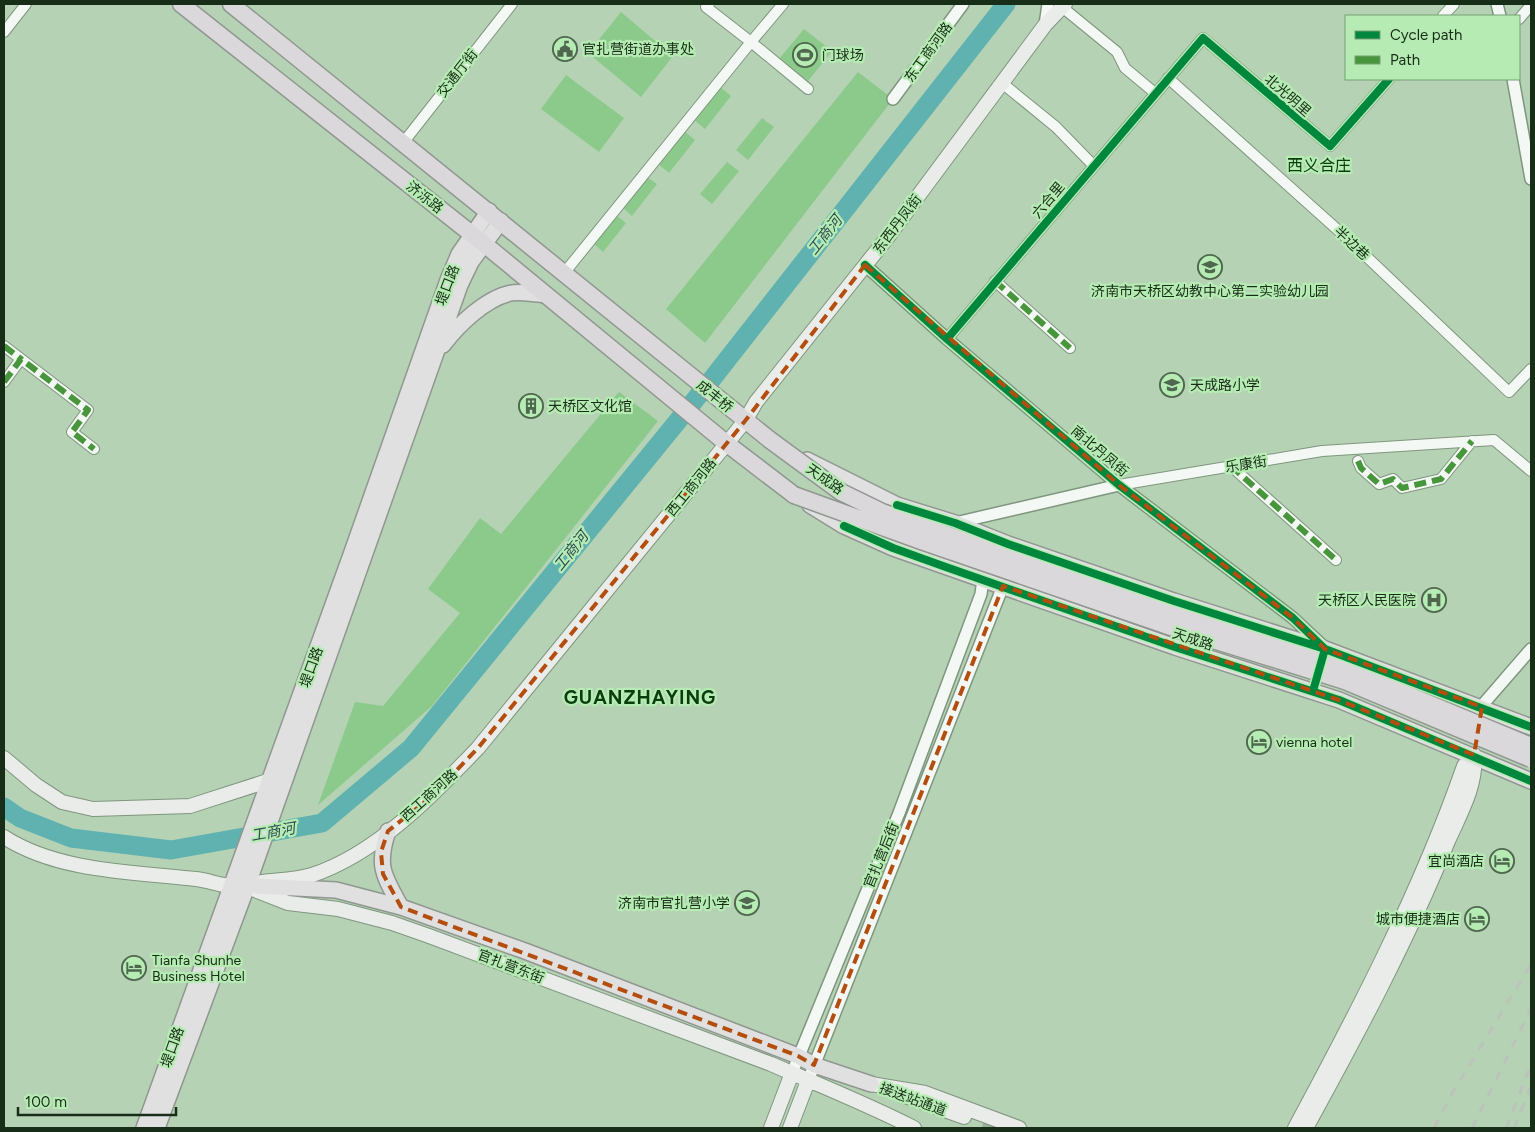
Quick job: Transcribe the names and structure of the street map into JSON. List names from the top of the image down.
{
  "streets": {
    "highway": ["济泺路", "成丰桥", "天成路"],
    "main road": [
      "东西丹凤街",
      "堤口路",
      "西工商河路",
      "官扎营后街",
      "官扎营东街",
      "接送站通道"
    ],
    "street": [
      "东工商河路",
      "交通厅街",
      "北光明里",
      "六合里",
      "半边巷",
      "南北丹凤街",
      "乐康街"
    ]
  },
  "crossings": [
    ["交通厅街", "济泺路"],
    ["北光明里", "六合里"],
    ["北光明里", "半边巷"],
    ["济泺路", "堤口路"],
    ["济泺路", "成丰桥"],
    ["六合里", "半边巷"],
    ["六合里", "南北丹凤街"],
    ["东西丹凤街", "成丰桥"],
    ["东西丹凤街", "南北丹凤街"],
    ["东西丹凤街", "天成路"],
    ["东西丹凤街", "西工商河路"],
    ["堤口路", "西工商河路"],
    ["堤口路", "官扎营东街"],
    ["成丰桥", "天成路"],
    ["成丰桥", "西工商河路"],
    ["南北丹凤街", "乐康街"],
    ["南北丹凤街", "天成路"],
    ["乐康街", "天成路"],
    ["天成路", "西工商河路"],
    ["天成路", "官扎营后街"],
    ["西工商河路", "官扎营东街"],
    ["官扎营后街", "官扎营东街"],
    ["官扎营东街", "接送站通道"]
  ],
  "districts": ["西义合庄", "GUANZHAYING"],
  "water": ["工商河"],
  "places": {
    "public building": ["官扎营街道办事处"],
    "sports": ["门球场"],
    "school or university": ["济南市天桥区幼教中心第二实验幼儿园", "天成路小学", "济南市官扎营小学"],
    "building": ["天桥区文化馆"],
    "hospital": ["天桥区人民医院"],
    "hotel": [
      "vienna hotel",
      "宜尚酒店",
      "城市便捷酒店",
      "Tianfa Shunhe Business Hotel"
    ]
  },
  "legend": ["Cycle path", "Path"],
  "scale_bar": "100 m"
}
